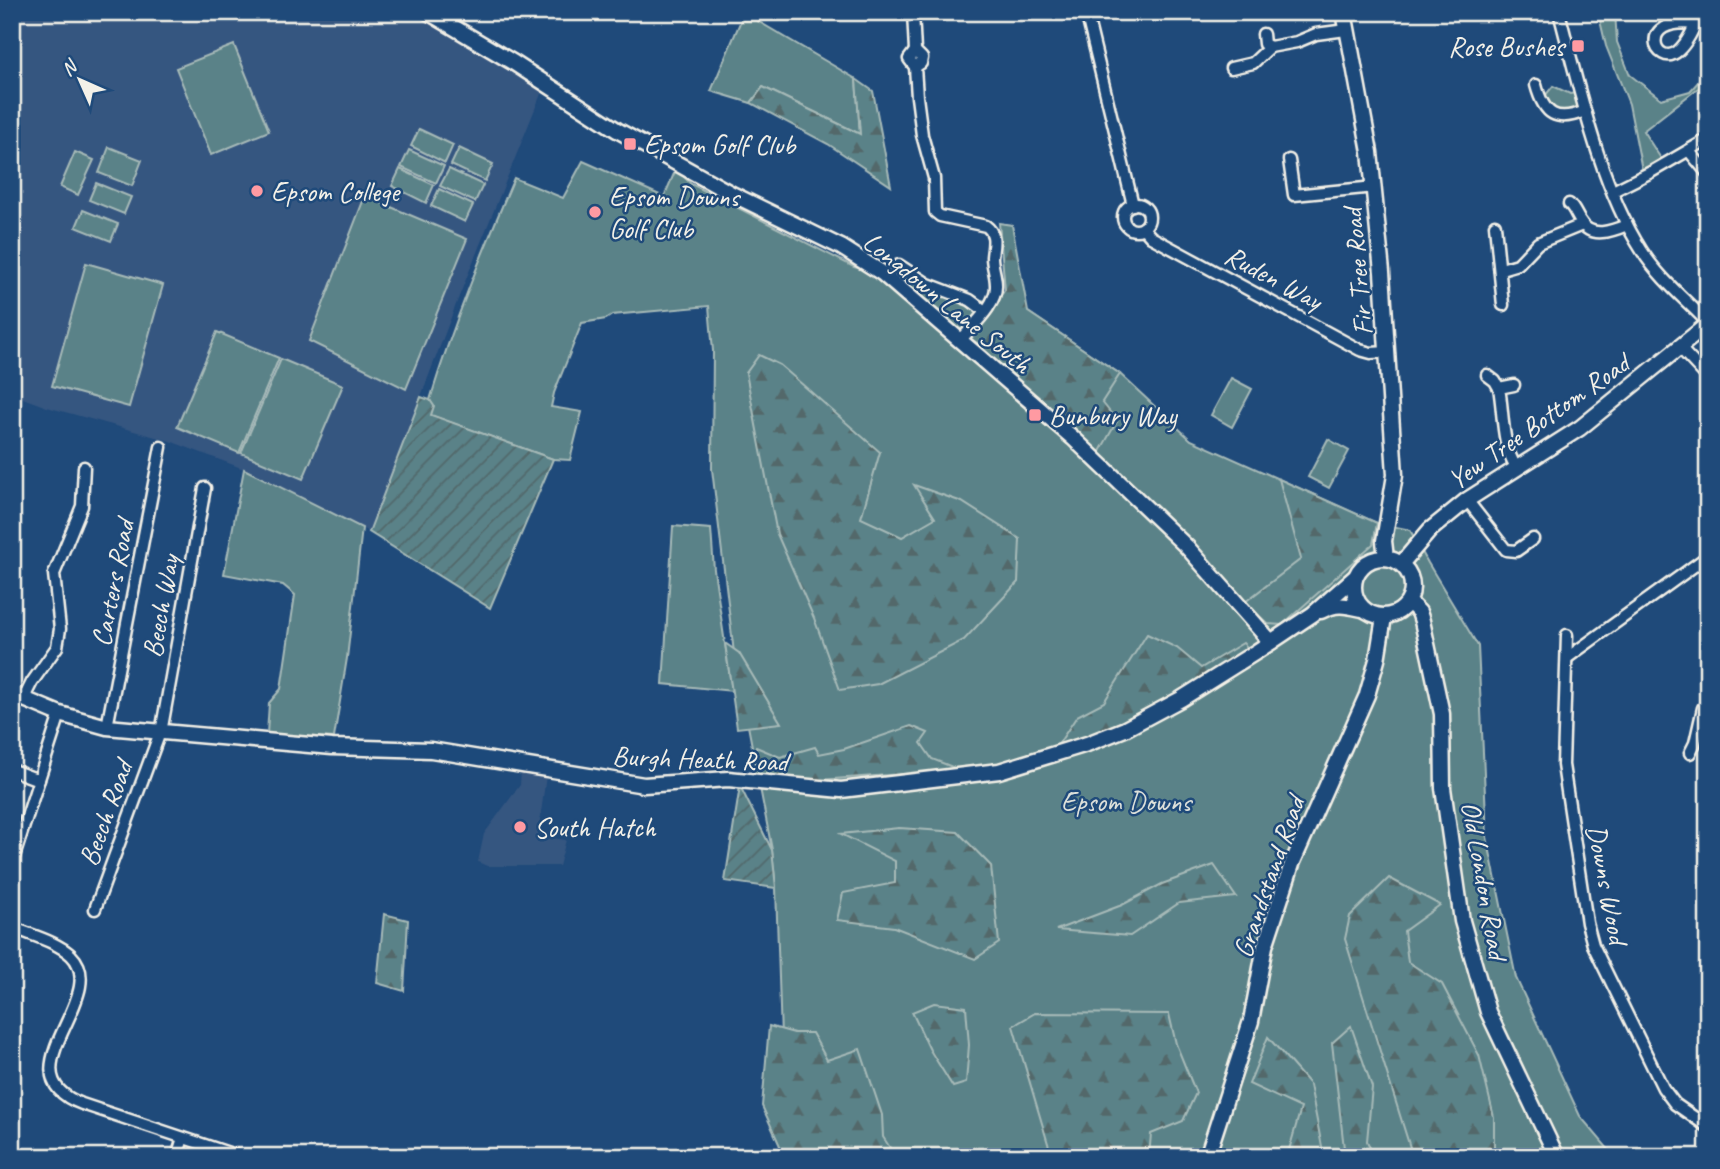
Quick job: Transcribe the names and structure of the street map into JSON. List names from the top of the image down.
{
  "streets": {
    "main road": [
      "Fir Tree Road",
      "Longdown Lane South",
      "Yew Tree Bottom Road",
      "Burgh Heath Road",
      "Grandstand Road",
      "Old London Road"
    ],
    "street": [
      "Ruden Way",
      "Carters Road",
      "Beech Way",
      "Beech Road",
      "Downs Wood"
    ]
  },
  "crossings": [
    ["Fir Tree Road", "Ruden Way"],
    ["Fir Tree Road", "Yew Tree Bottom Road"],
    ["Fir Tree Road", "Burgh Heath Road"],
    ["Fir Tree Road", "Grandstand Road"],
    ["Fir Tree Road", "Old London Road"],
    ["Longdown Lane South", "Burgh Heath Road"],
    ["Yew Tree Bottom Road", "Burgh Heath Road"],
    ["Yew Tree Bottom Road", "Grandstand Road"],
    ["Yew Tree Bottom Road", "Old London Road"],
    ["Carters Road", "Burgh Heath Road"],
    ["Beech Way", "Burgh Heath Road"],
    ["Beech Way", "Beech Road"],
    ["Burgh Heath Road", "Beech Road"],
    ["Burgh Heath Road", "Grandstand Road"],
    ["Burgh Heath Road", "Old London Road"],
    ["Grandstand Road", "Old London Road"]
  ],
  "parks": ["Epsom Downs"],
  "places": {
    "transit": ["Rose Bushes", "Epsom Golf Club", "Bunbury Way"],
    "other": ["Epsom College", "Epsom Downs Golf Club", "South Hatch"]
  },
  "north": "top left"
}
